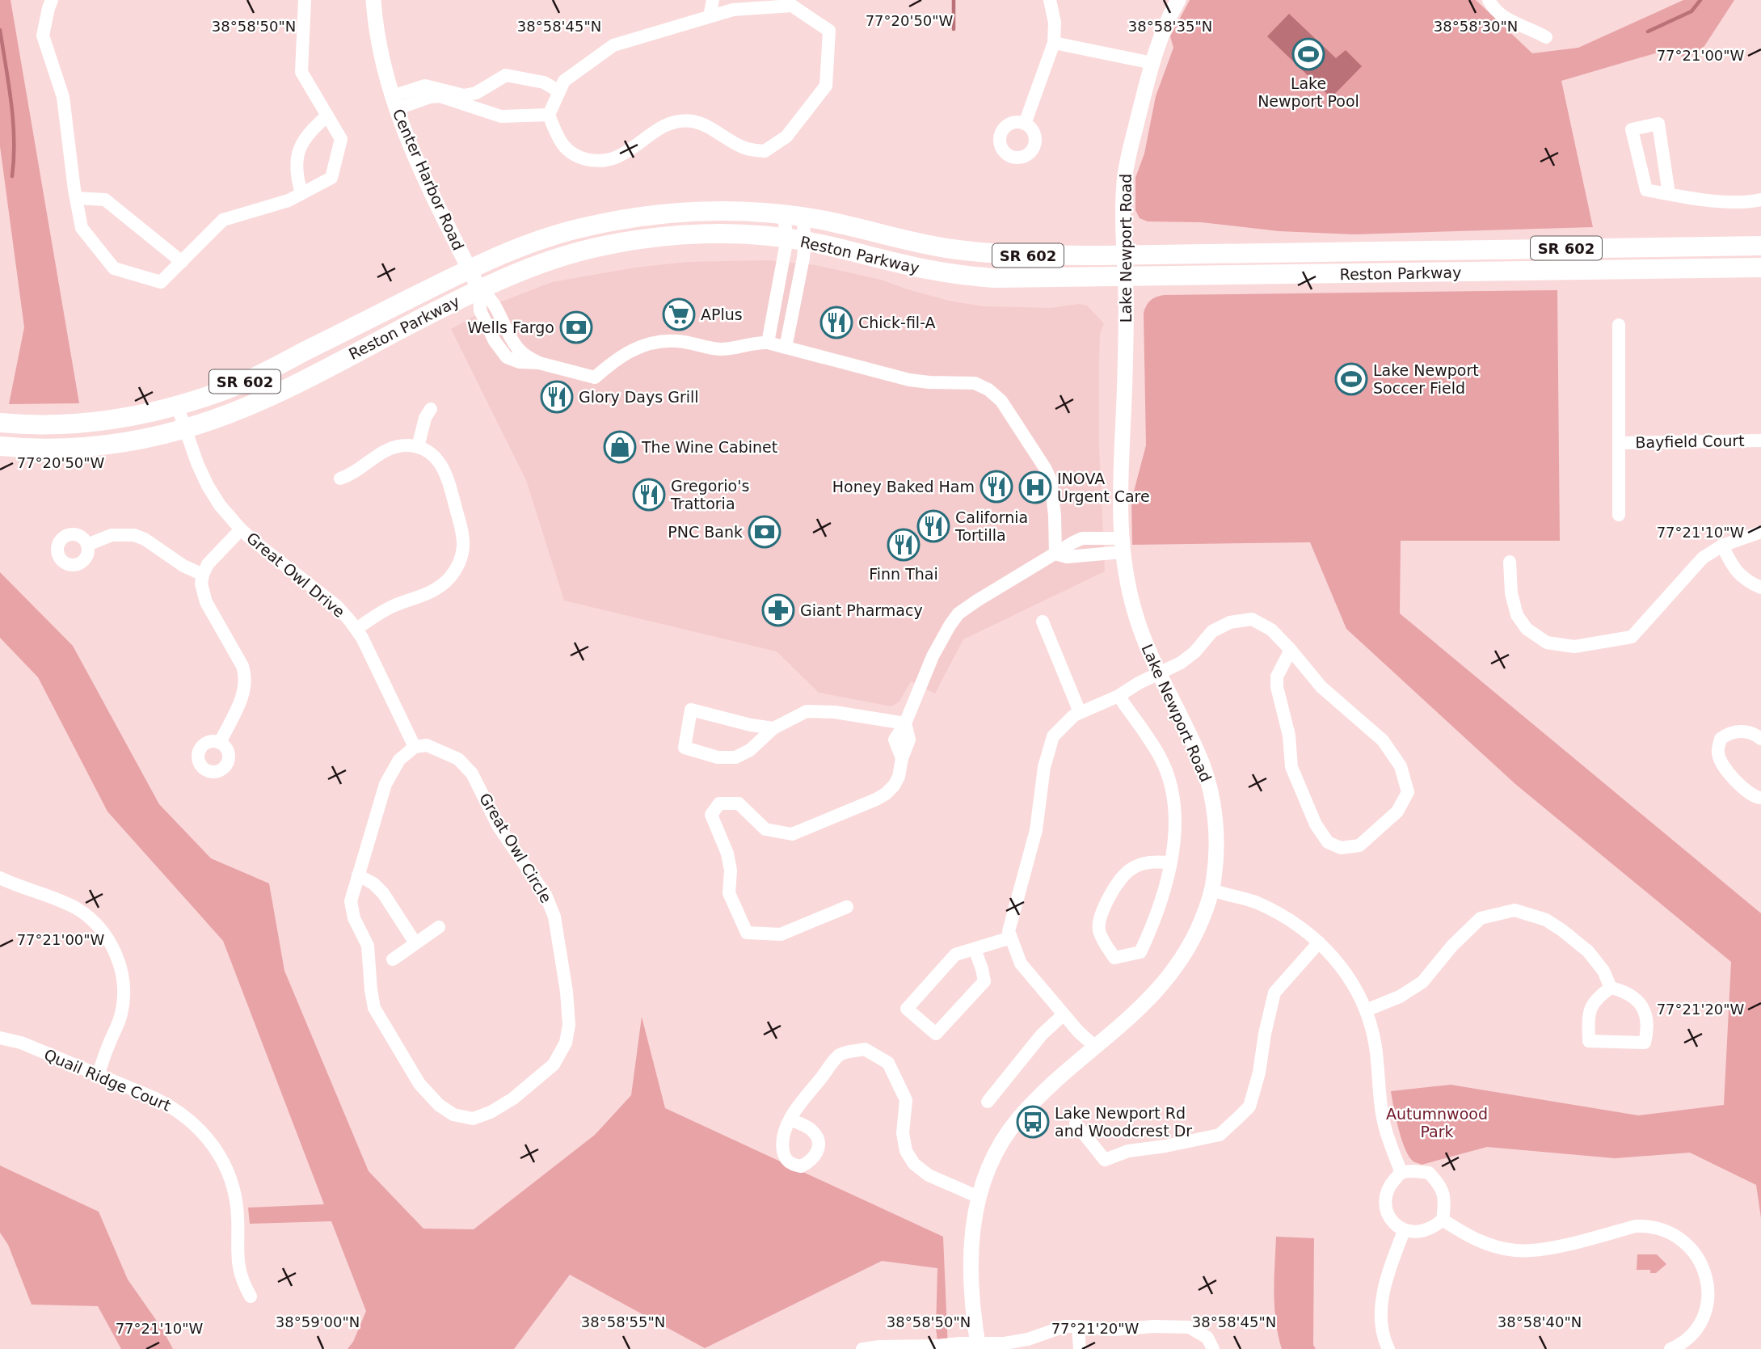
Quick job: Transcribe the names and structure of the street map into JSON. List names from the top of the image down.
{
  "streets": {
    "main road": ["SR 602", "Reston Parkway"],
    "street": [
      "Center Harbor Road",
      "Lake Newport Road",
      "Bayfield Court",
      "Great Owl Drive",
      "Great Owl Circle",
      "Quail Ridge Court"
    ]
  },
  "crossings": [
    ["Center Harbor Road", "Reston Parkway"],
    ["Lake Newport Road", "Reston Parkway"],
    ["Reston Parkway", "Great Owl Drive"],
    ["Great Owl Drive", "Great Owl Circle"]
  ],
  "parks": ["Autumnwood Park"],
  "places": {
    "sports": ["Lake Newport Pool", "Lake Newport Soccer Field"],
    "supermarket": ["APlus"],
    "restaurant": [
      "Chick-fil-A",
      "Glory Days Grill",
      "Honey Baked Ham",
      "Gregorio's Trattoria",
      "California Tortilla",
      "Finn Thai"
    ],
    "bank": ["Wells Fargo", "PNC Bank"],
    "shop": ["The Wine Cabinet"],
    "hospital": ["INOVA Urgent Care"],
    "pharmacy": ["Giant Pharmacy"],
    "bus stop": ["Lake Newport Rd and Woodcrest Dr"]
  },
  "coordinates": [
    "77°20'50\"W",
    "38°58'50\"N",
    "38°58'45\"N",
    "38°58'35\"N",
    "38°58'30\"N",
    "77°21'00\"W",
    "77°21'10\"W",
    "77°21'20\"W",
    "38°59'00\"N",
    "38°58'55\"N",
    "38°58'40\"N"
  ]
}
